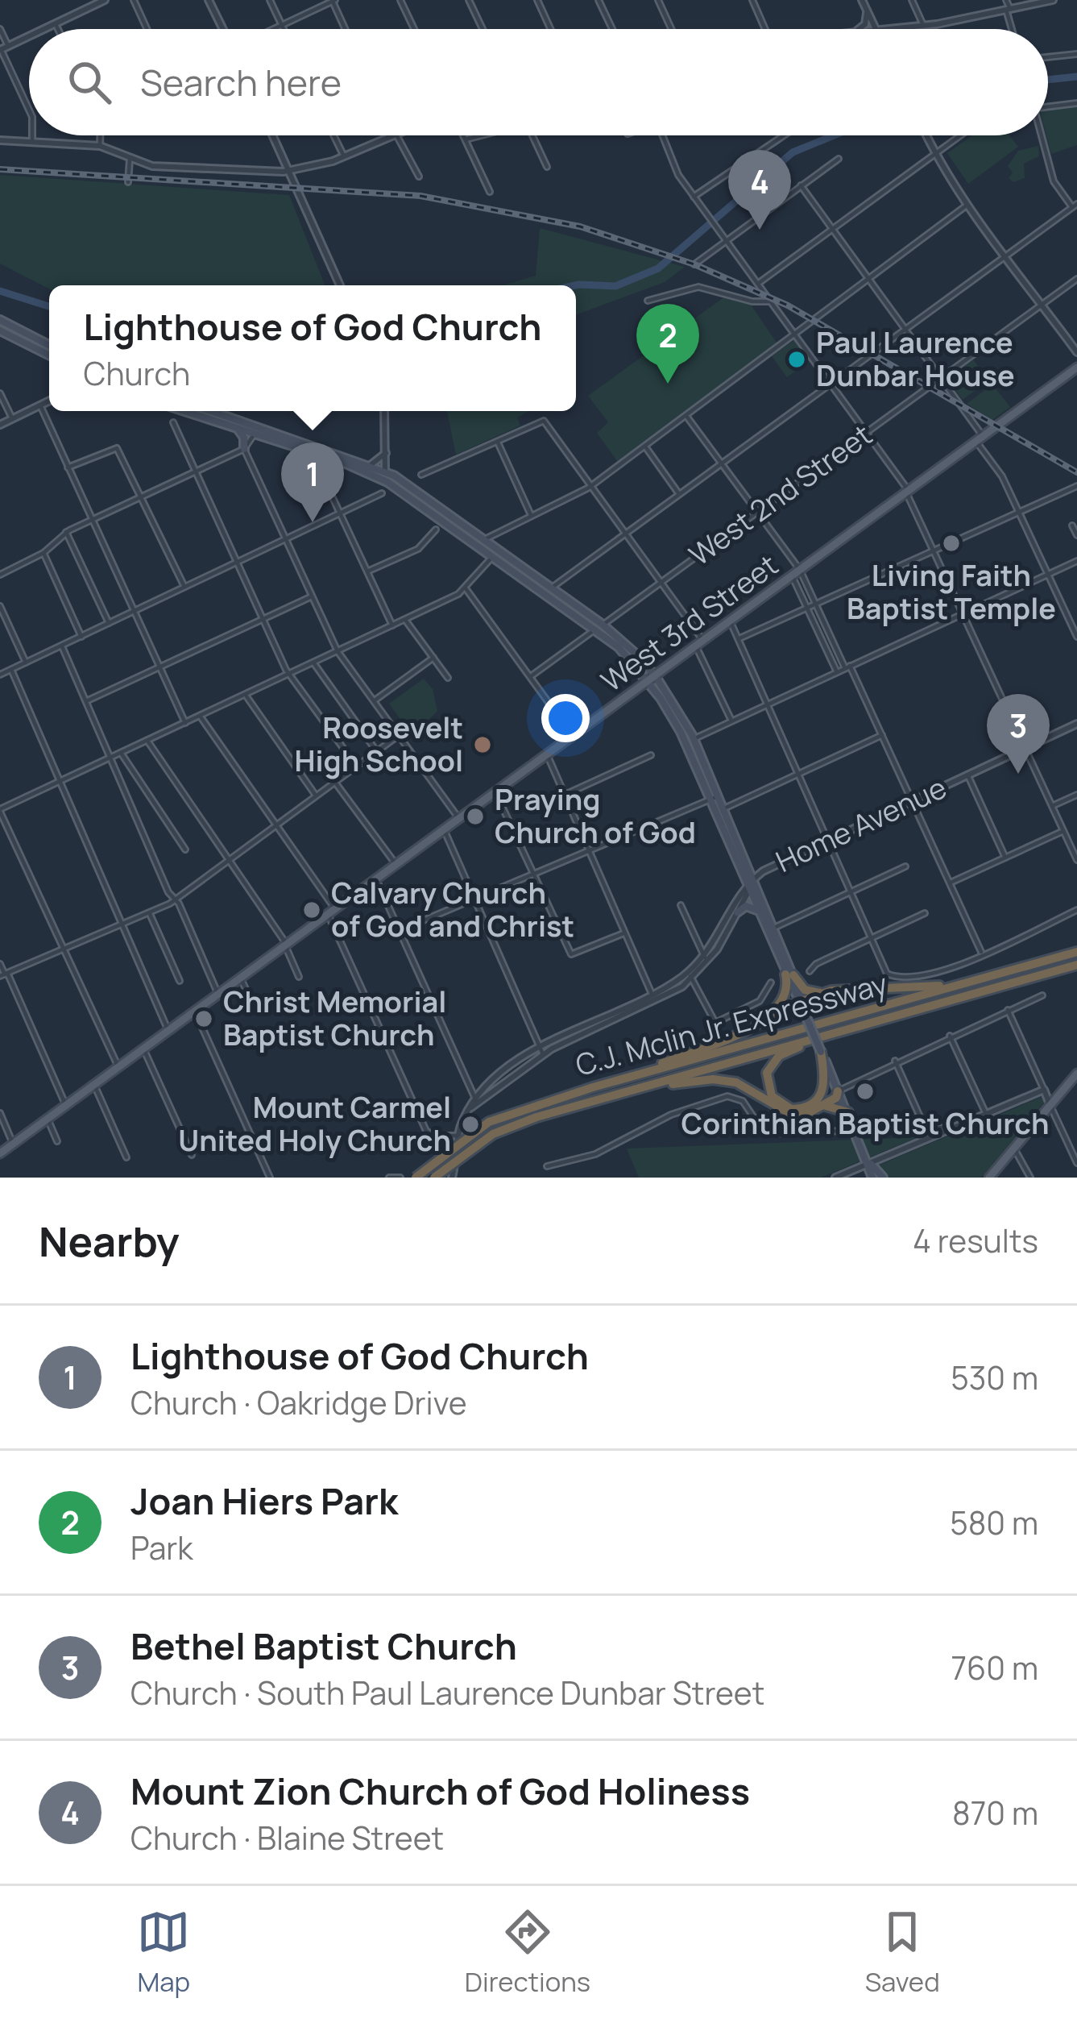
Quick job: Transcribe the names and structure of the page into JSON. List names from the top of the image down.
{
  "streets": {
    "highway": ["C.J. Mclin Jr. Expressway"],
    "main road": ["West 3rd Street"],
    "street": ["West 2nd Street", "Home Avenue"]
  },
  "places": [
    "Paul Laurence Dunbar House",
    "Living Faith Baptist Temple",
    "Roosevelt High School",
    "Praying Church of God",
    "Calvary Church of God and Christ",
    "Christ Memorial Baptist Church",
    "Corinthian Baptist Church",
    "Mount Carmel United Holy Church"
  ],
  "page": {
    "search": "Search here",
    "pins": [
      "4",
      "2",
      "1",
      "3"
    ],
    "popup": ["Lighthouse of God Church", "Church"],
    "heading": ["Nearby", "4 results"],
    "list": [
      {
        "mark": "1",
        "name": "Lighthouse of God Church",
        "note": "Church · Oakridge Drive",
        "value": "530 m"
      },
      {
        "mark": "2",
        "name": "Joan Hiers Park",
        "note": "Park",
        "value": "580 m"
      },
      {
        "mark": "3",
        "name": "Bethel Baptist Church",
        "note": "Church · South Paul Laurence Dunbar Street",
        "value": "760 m"
      },
      {
        "mark": "4",
        "name": "Mount Zion Church of God Holiness",
        "note": "Church · Blaine Street",
        "value": "870 m"
      }
    ],
    "nav": ["Map", "Directions", "Saved"]
  }
}
